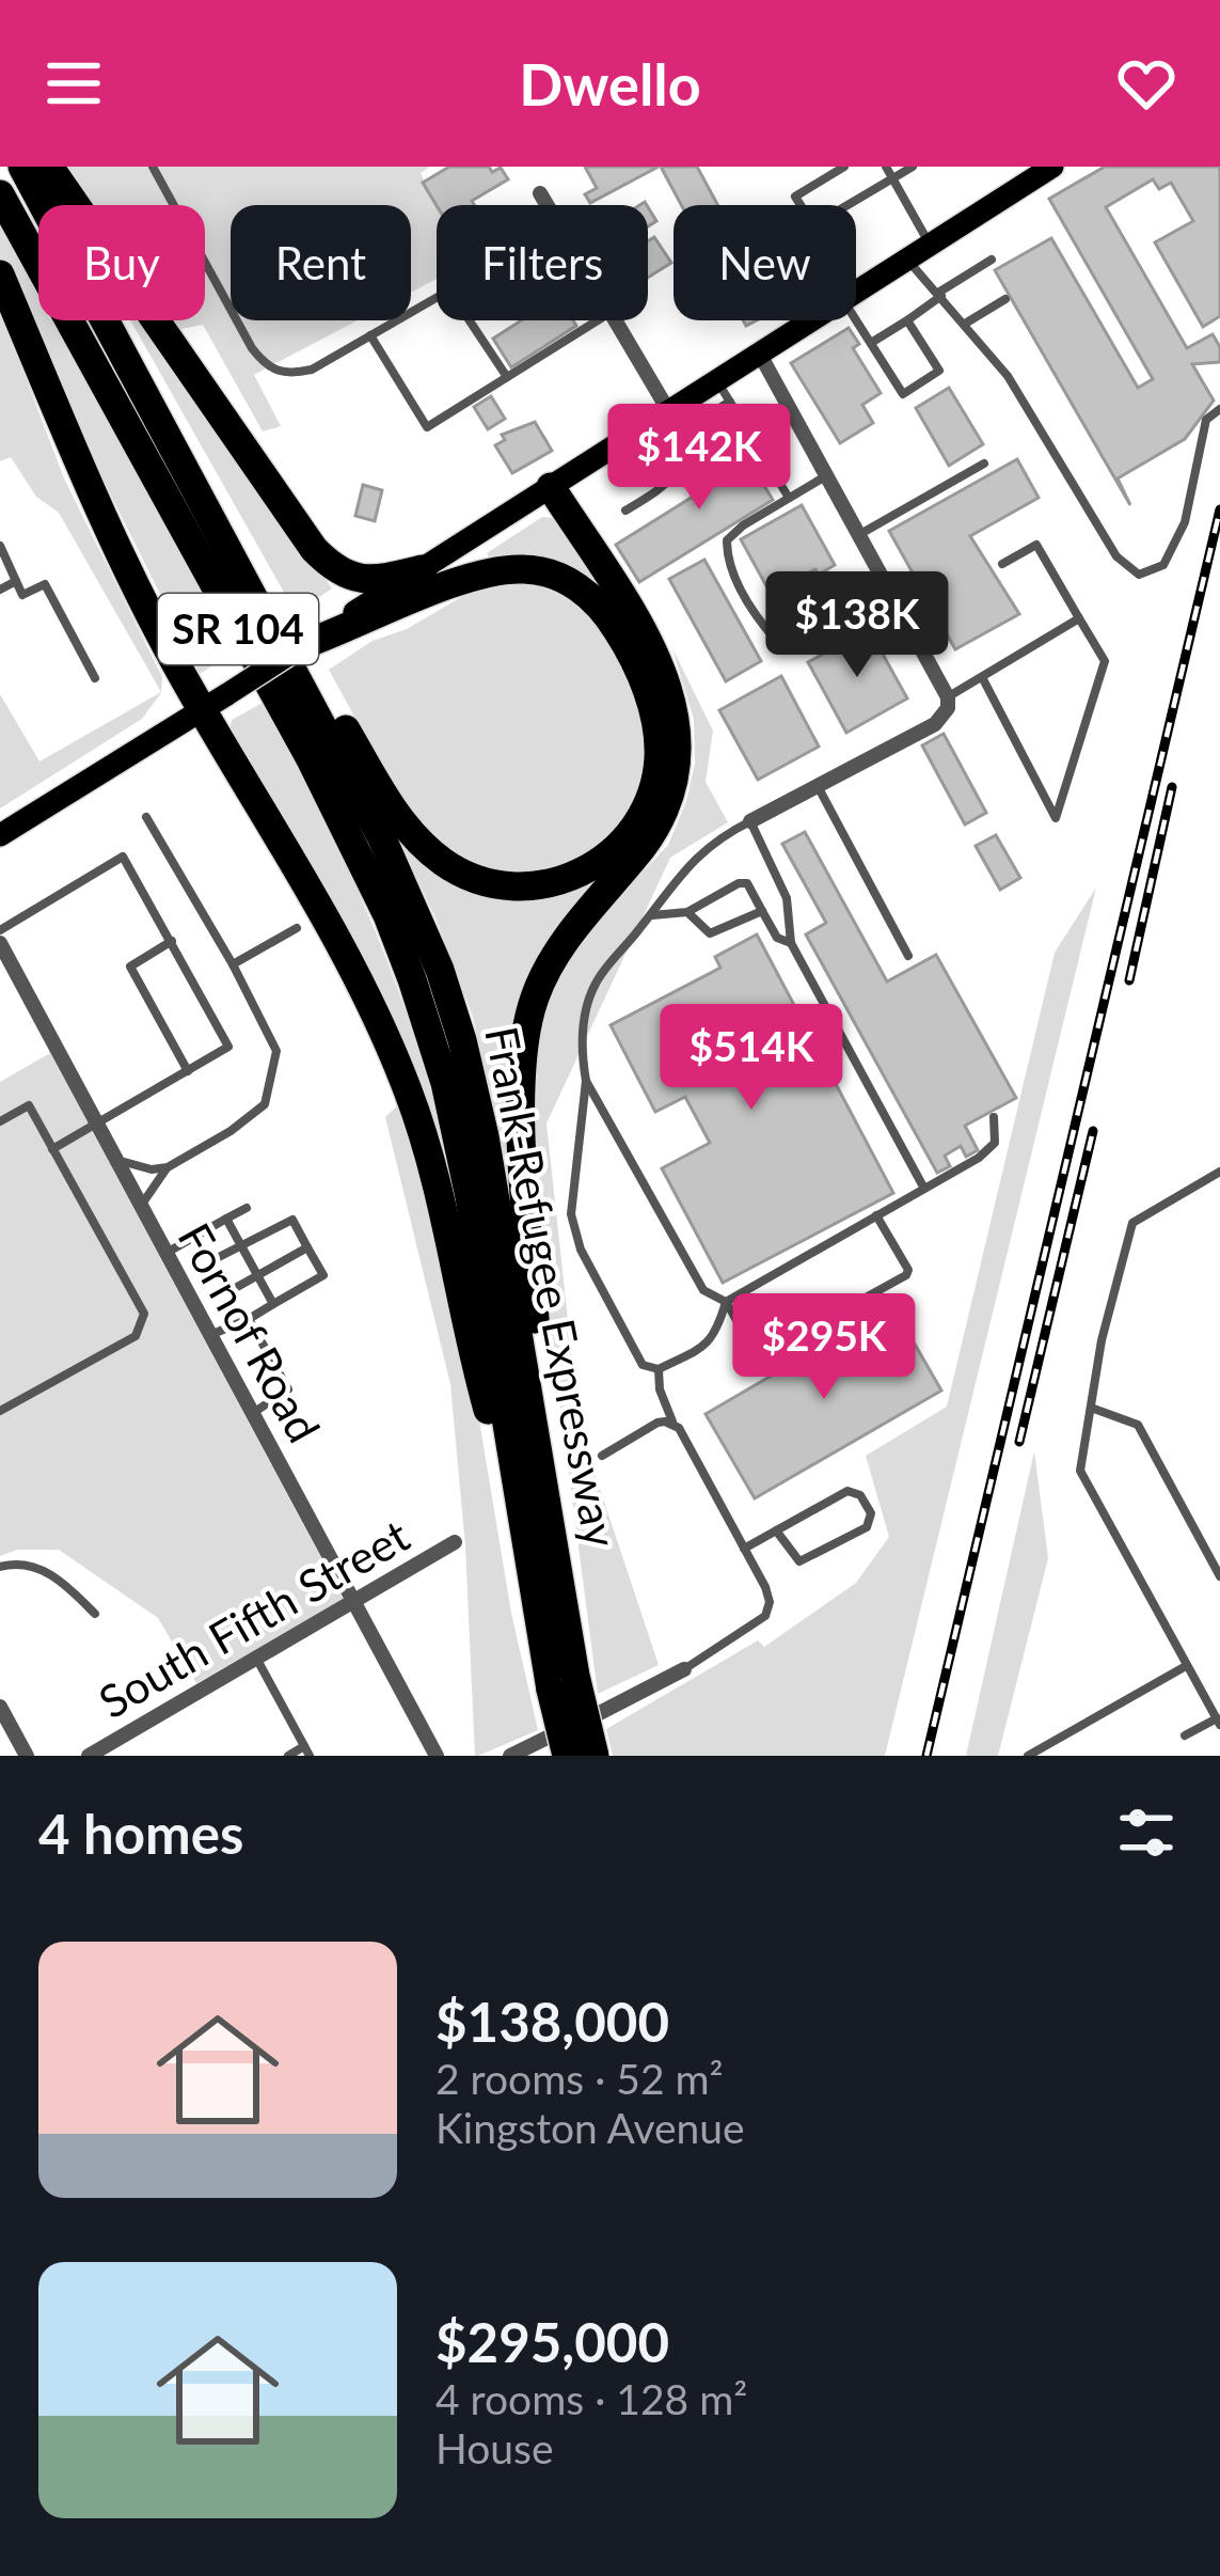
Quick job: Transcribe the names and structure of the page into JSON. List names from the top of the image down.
{
  "streets": {
    "highway": ["SR 104", "Frank-Refugee Expressway"],
    "street": ["Fornof Road", "South Fifth Street"]
  },
  "crossings": [
    ["Fornof Road", "South Fifth Street"]
  ],
  "page": {
    "header": "Dwello",
    "chip": [
      "Buy",
      "Rent",
      "Filters",
      "New"
    ],
    "price": [
      "$142K",
      "$138K",
      "$514K",
      "$295K"
    ],
    "heading": "4 homes",
    "list": [
      {
        "name": "$138,000",
        "note": "2 rooms · 52 m² · Kingston Avenue"
      },
      {
        "name": "$295,000",
        "note": "4 rooms · 128 m² · House"
      }
    ]
  }
}
